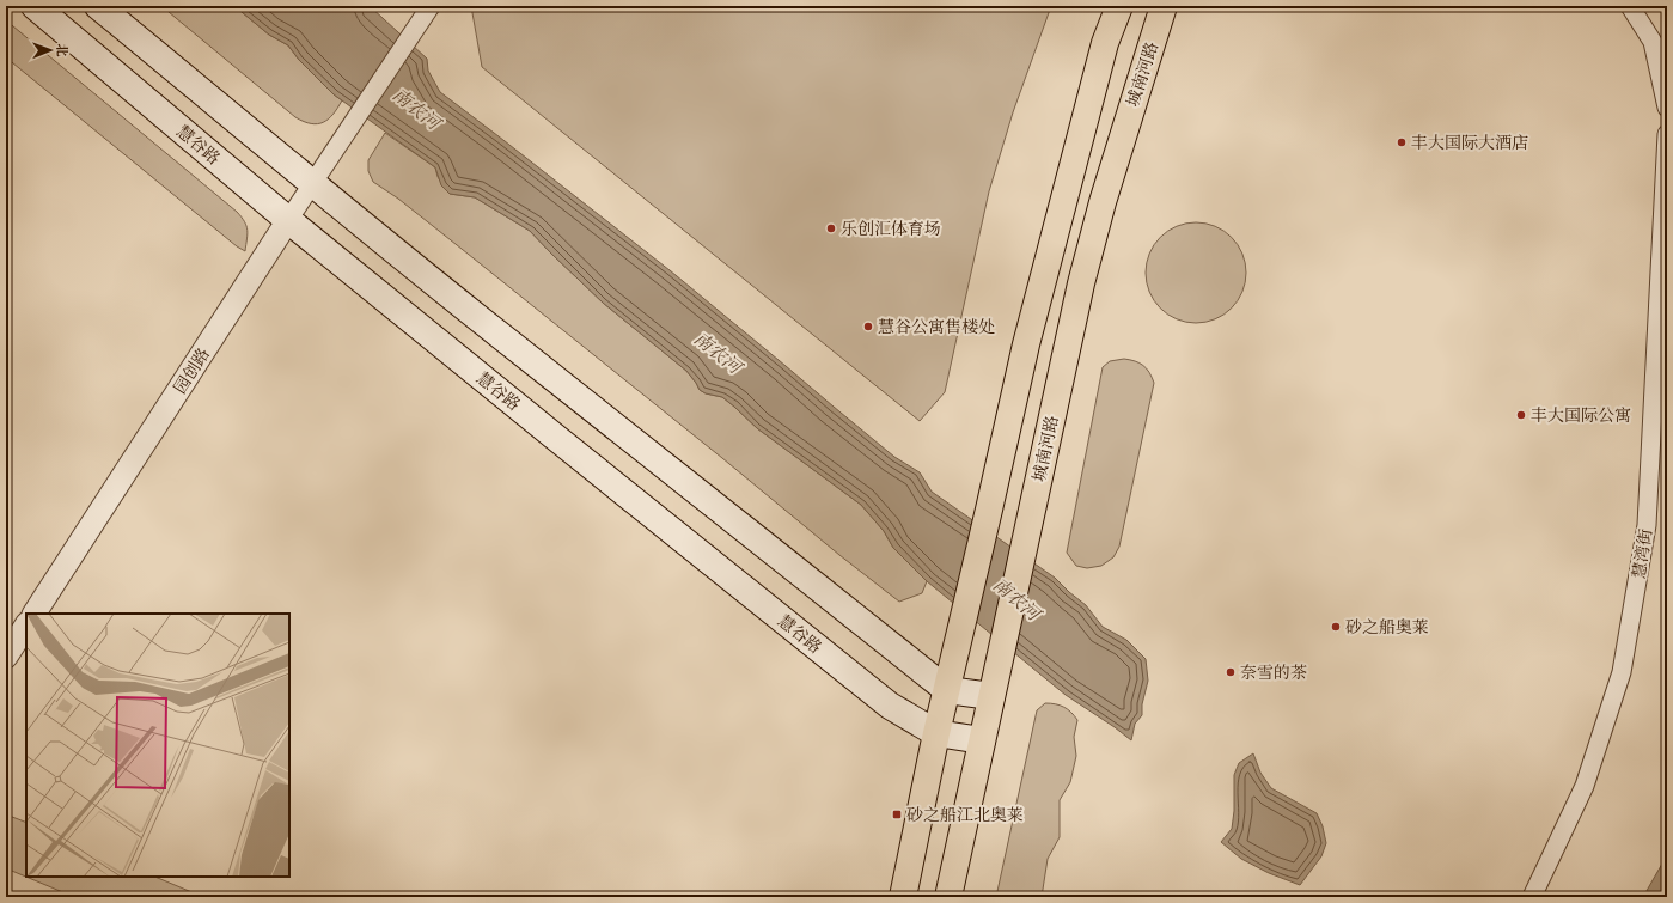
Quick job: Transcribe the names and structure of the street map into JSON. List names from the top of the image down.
{
  "streets": {
    "main road": ["城南河路", "慧谷路"],
    "street": ["园创路", "慧湾街"]
  },
  "crossings": [
    ["城南河路", "慧谷路"],
    ["慧谷路", "园创路"]
  ],
  "water": ["南农河"],
  "places": {
    "other": [
      "丰大国际大酒店",
      "乐创汇体育场",
      "慧谷公寓售楼处",
      "丰大国际公寓",
      "砂之船奥莱",
      "奈雪的茶"
    ],
    "transit": ["砂之船江北奥莱"]
  },
  "north": "right"
}
